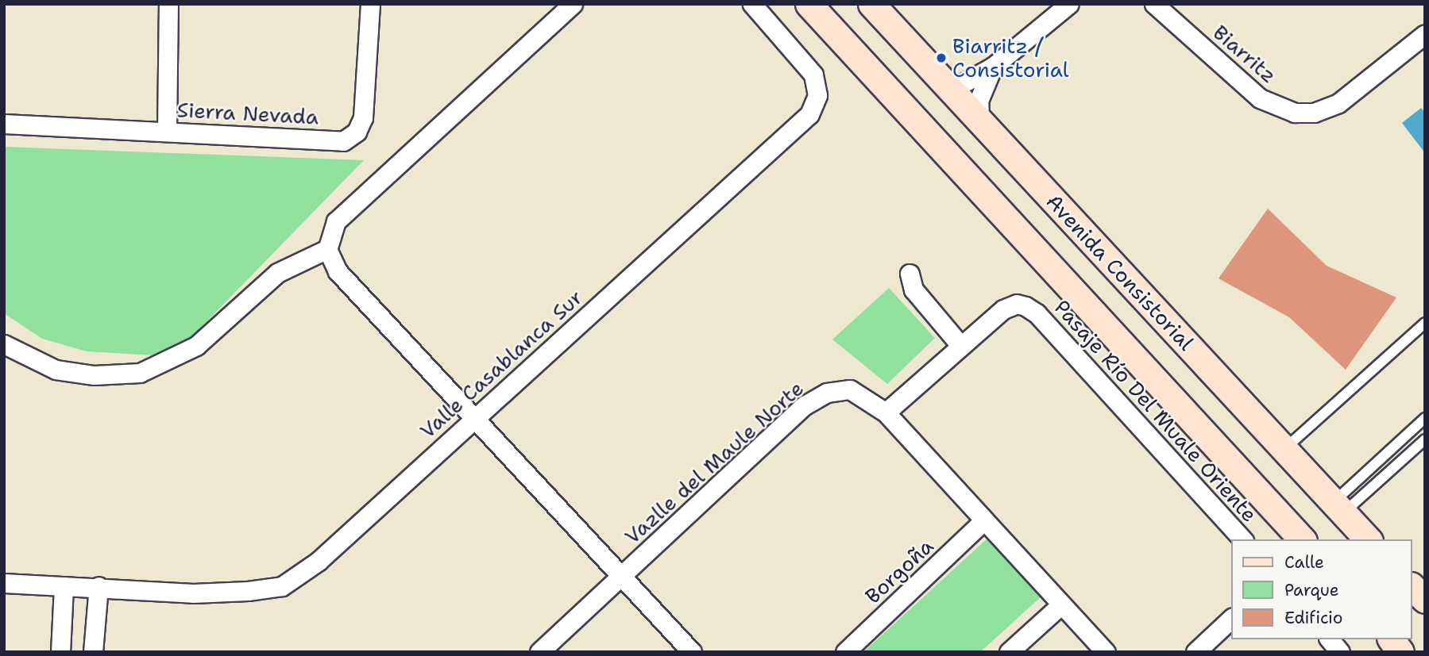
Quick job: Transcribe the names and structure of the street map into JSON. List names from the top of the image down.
{
  "streets": {
    "main road": ["Avenida Consistorial"],
    "street": [
      "Biarritz",
      "Sierra Nevada",
      "Valle Casablanca Sur",
      "Pasaje Río Del Muale Oriente",
      "Vazlle del Maule Norte",
      "Borgoña"
    ]
  },
  "crossings": [
    ["Vazlle del Maule Norte", "Borgoña"]
  ],
  "places": ["Biarritz / Consistorial"],
  "legend": ["Calle", "Parque", "Edificio"]
}
